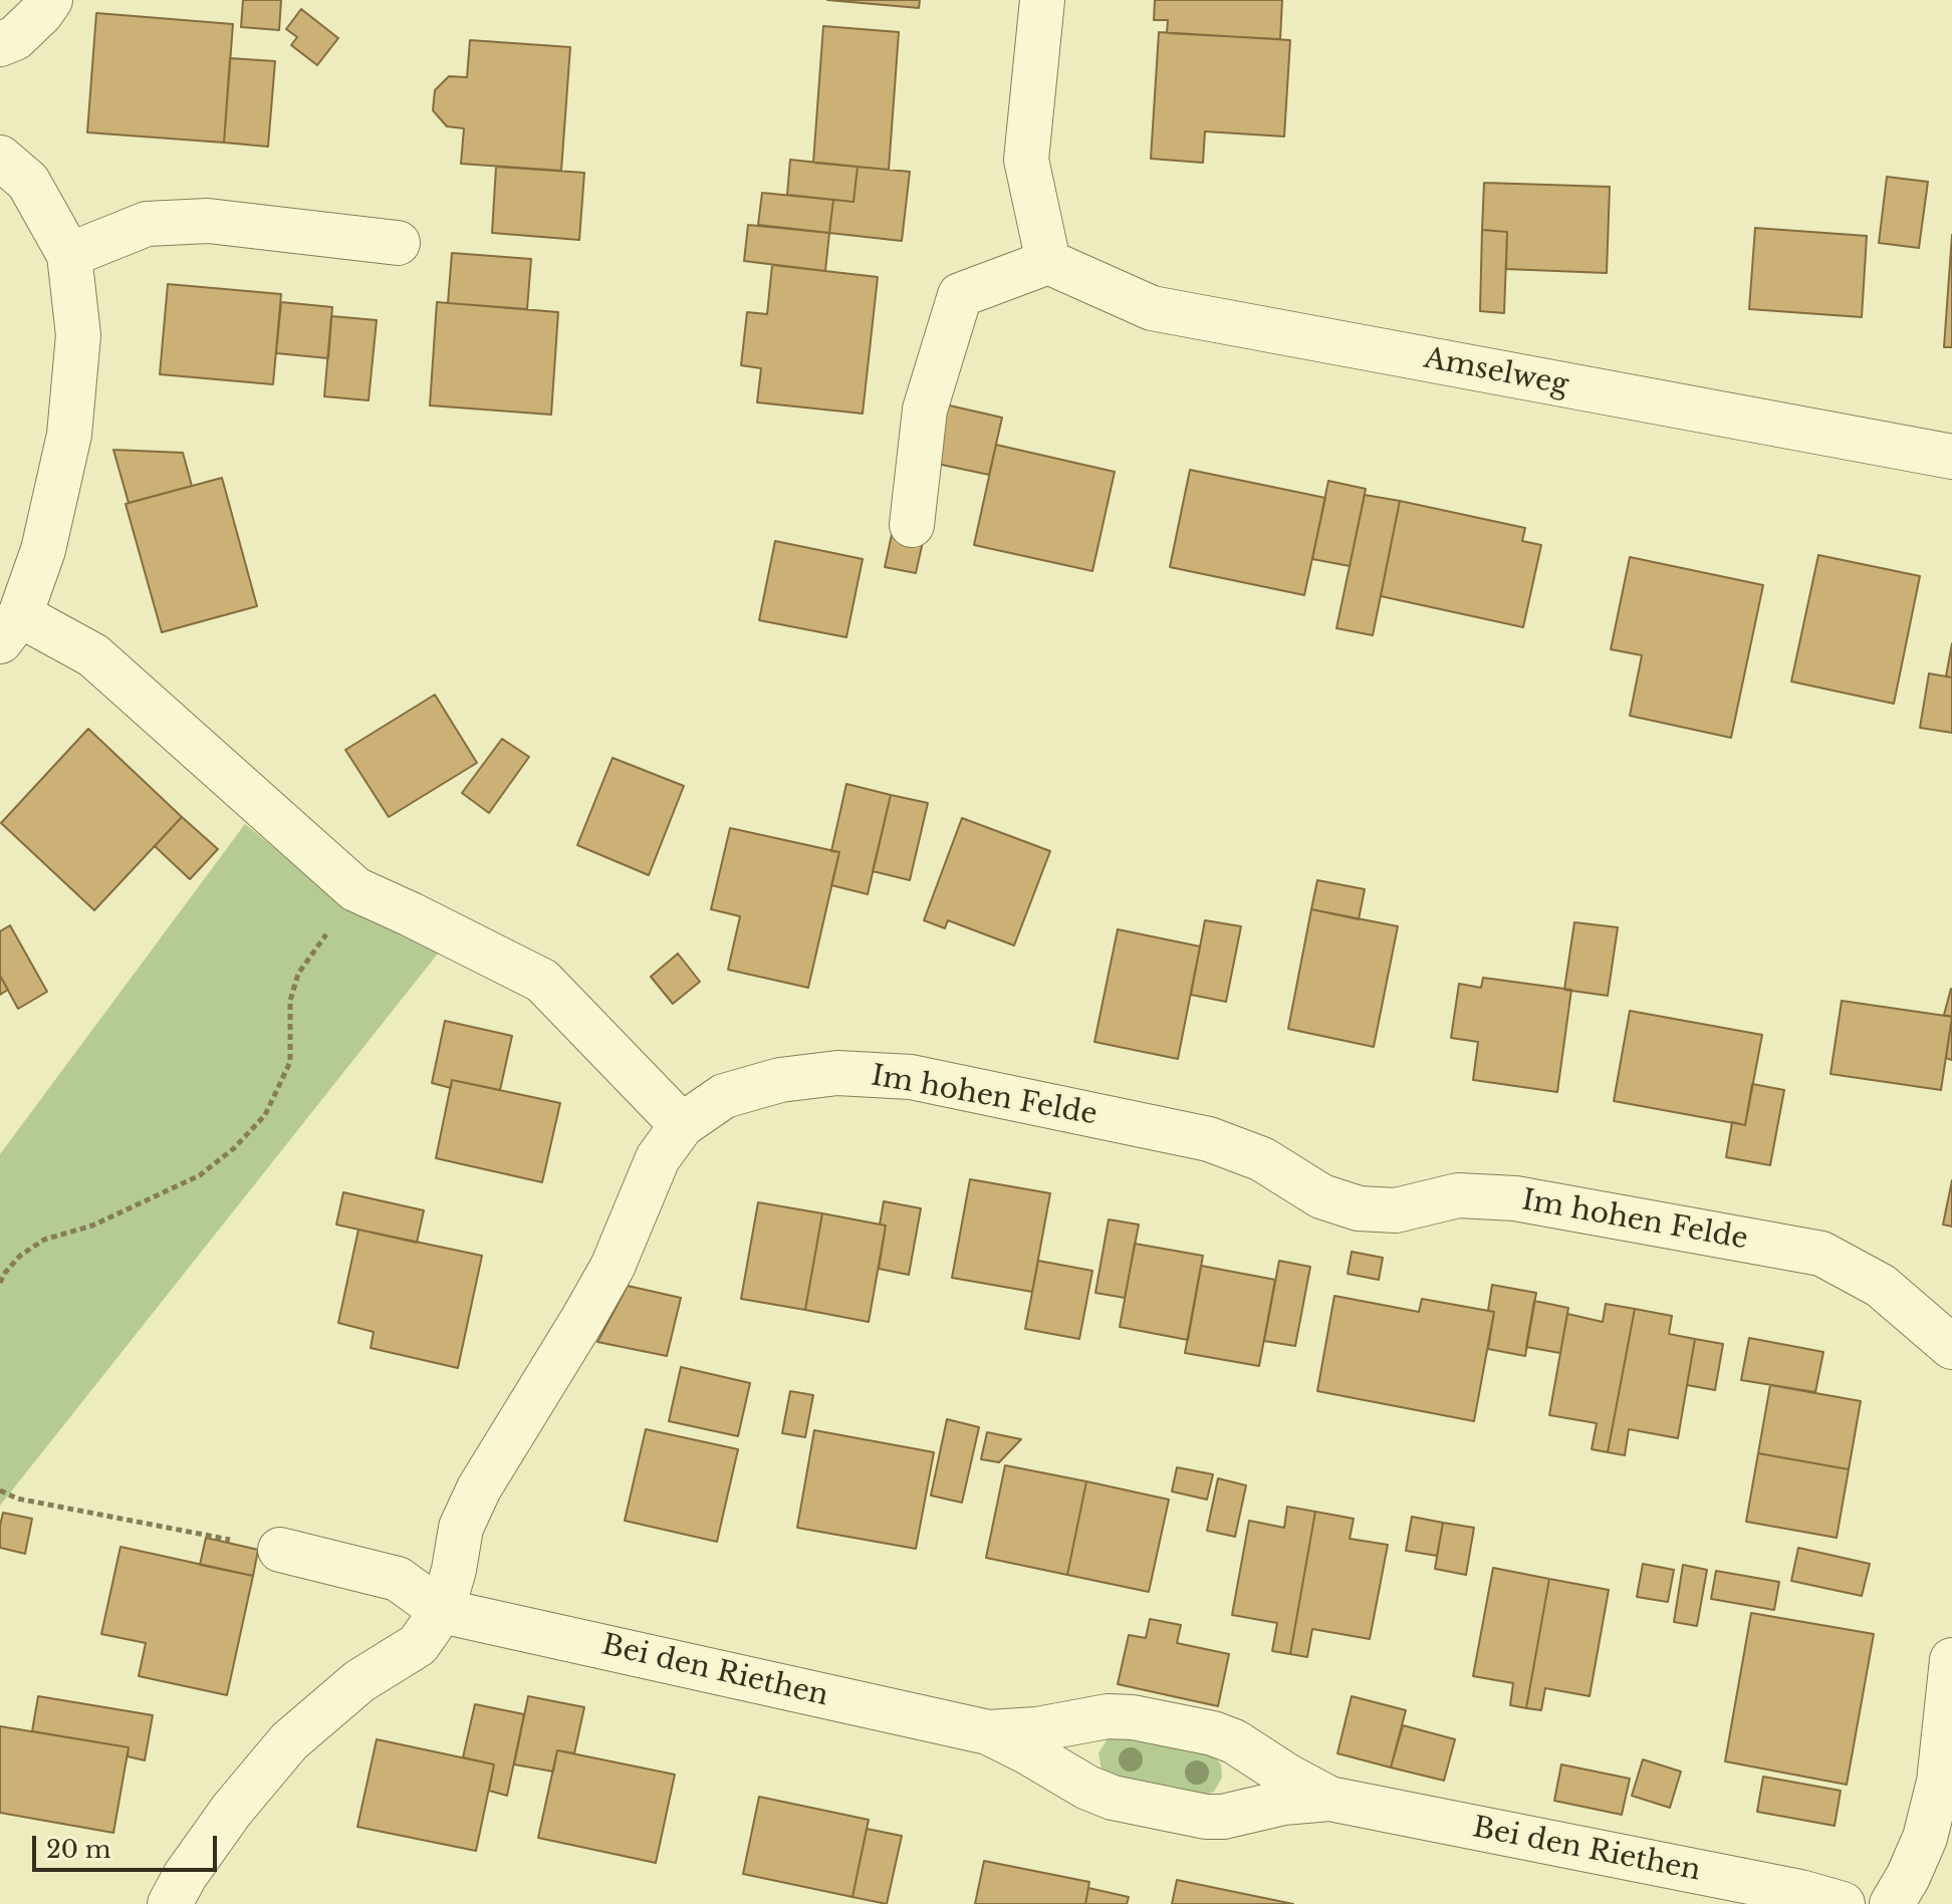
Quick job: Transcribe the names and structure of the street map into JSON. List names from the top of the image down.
{
  "streets": {
    "street": ["Amselweg", "Im hohen Felde", "Bei den Riethen"]
  },
  "crossings": [
    ["Im hohen Felde", "Bei den Riethen"]
  ],
  "scale_bar": "20 m"
}
